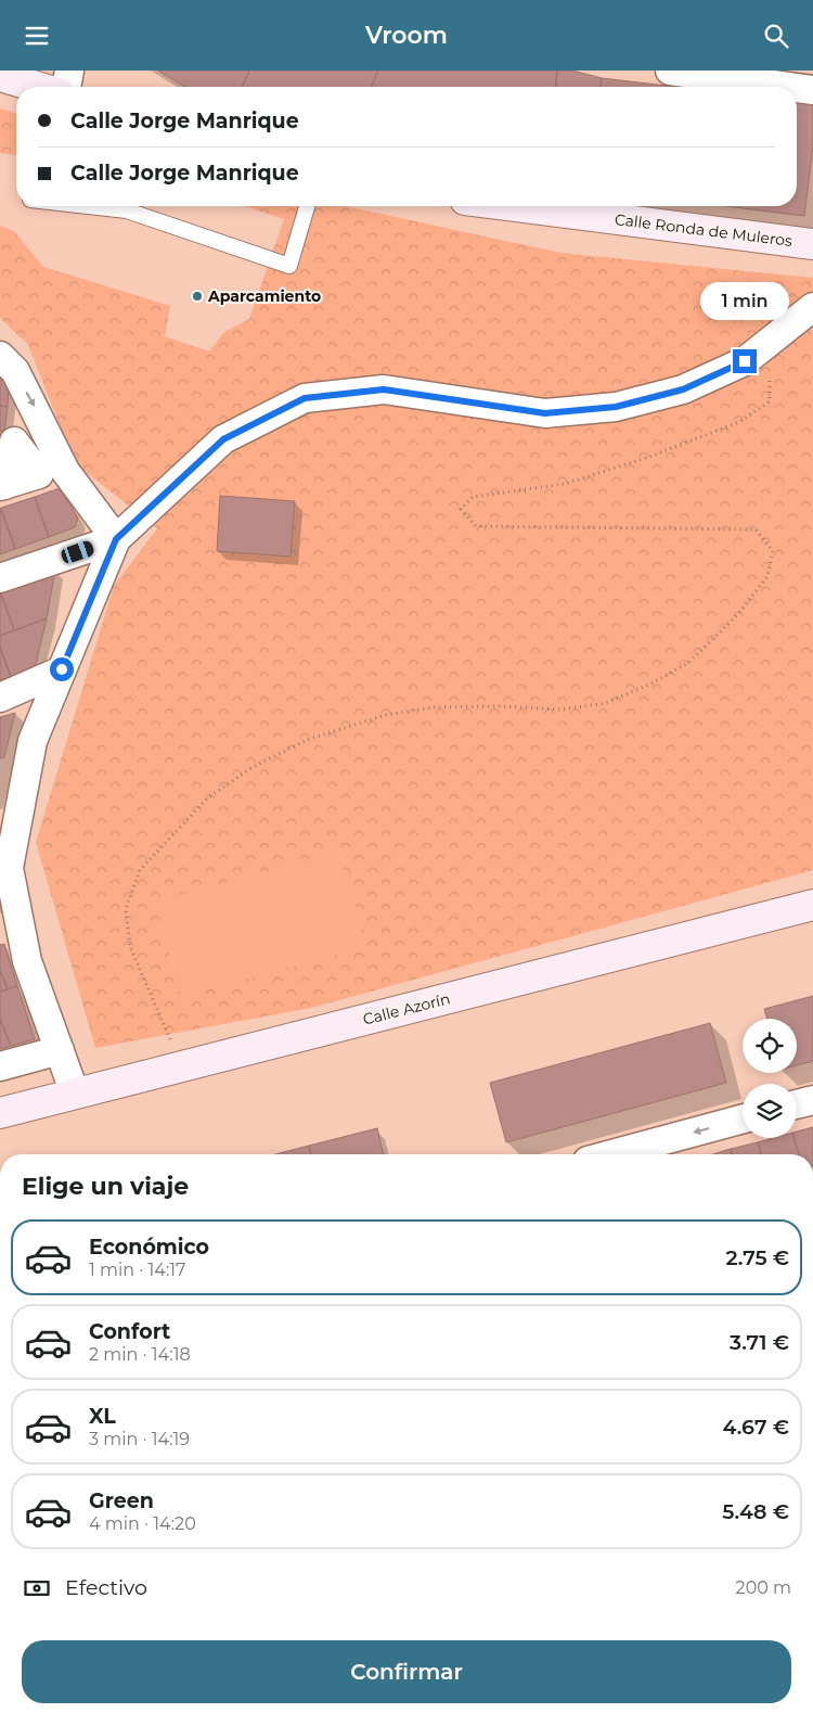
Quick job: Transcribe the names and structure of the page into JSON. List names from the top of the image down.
{
  "streets": {
    "street": ["Calle Ronda de Muleros", "Calle Azorín"]
  },
  "places": ["Aparcamiento"],
  "page": {
    "header": "Vroom",
    "banner": ["Calle Jorge Manrique", "Calle Jorge Manrique"],
    "bubble": "1 min",
    "heading": "Elige un viaje",
    "list": [
      {
        "name": "Económico",
        "note": "1 min · 14:17",
        "value": "2.75 €"
      },
      {
        "name": "Confort",
        "note": "2 min · 14:18",
        "value": "3.71 €"
      },
      {
        "name": "XL",
        "note": "3 min · 14:19",
        "value": "4.67 €"
      },
      {
        "name": "Green",
        "note": "4 min · 14:20",
        "value": "5.48 €"
      }
    ],
    "pay": ["Efectivo", "200 m"],
    "buttons": "Confirmar"
  }
}
